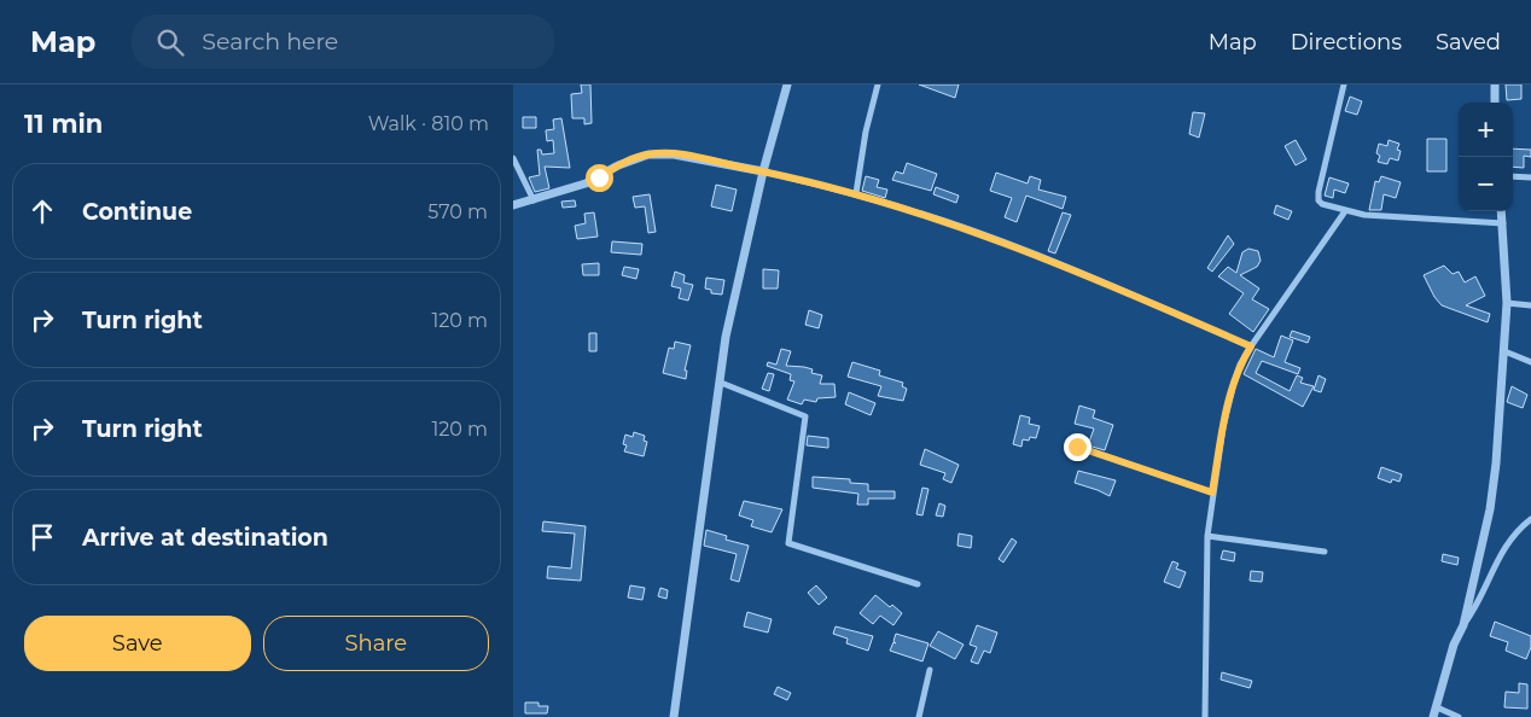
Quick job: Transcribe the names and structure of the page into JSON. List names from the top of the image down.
{
  "page": {
    "header": "Map",
    "search": "Search here",
    "nav": ["Map", "Directions", "Saved"],
    "heading": ["11 min", "Walk · 810 m"],
    "map_buttons": ["+", "−"],
    "list": [
      ["Continue", "570 m"],
      ["Turn right", "120 m"],
      ["Turn right", "120 m"],
      "Arrive at destination"
    ],
    "buttons": ["Save", "Share"]
  }
}
